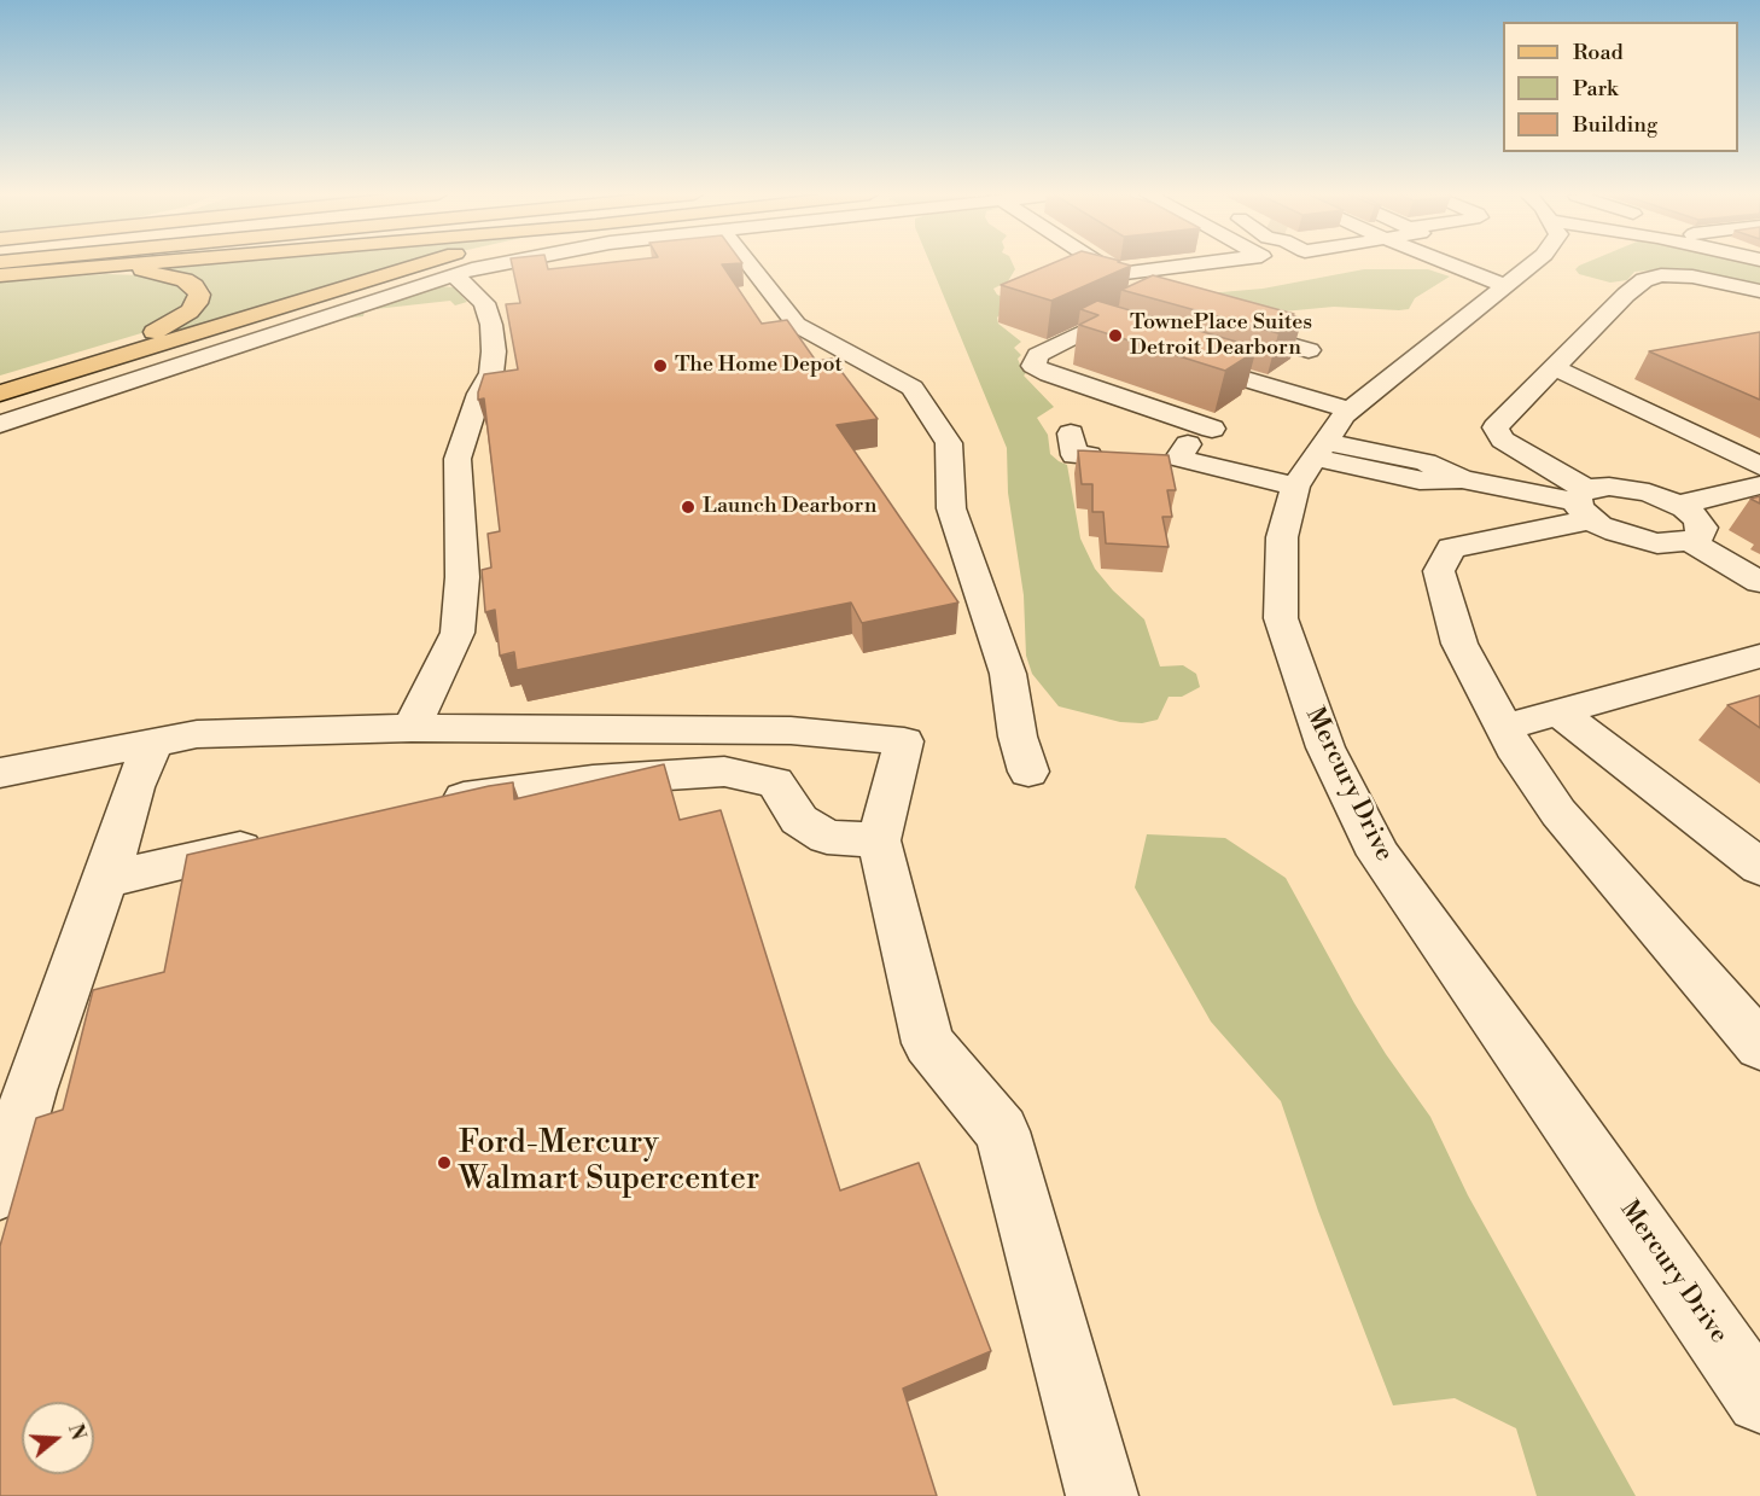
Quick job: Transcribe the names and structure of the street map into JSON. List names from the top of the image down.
{
  "streets": {
    "street": ["Mercury Drive"]
  },
  "places": [
    "TownePlace Suites Detroit Dearborn",
    "The Home Depot",
    "Launch Dearborn",
    "Ford-Mercury Walmart Supercenter"
  ],
  "legend": ["Road", "Park", "Building"],
  "north": "right"
}
